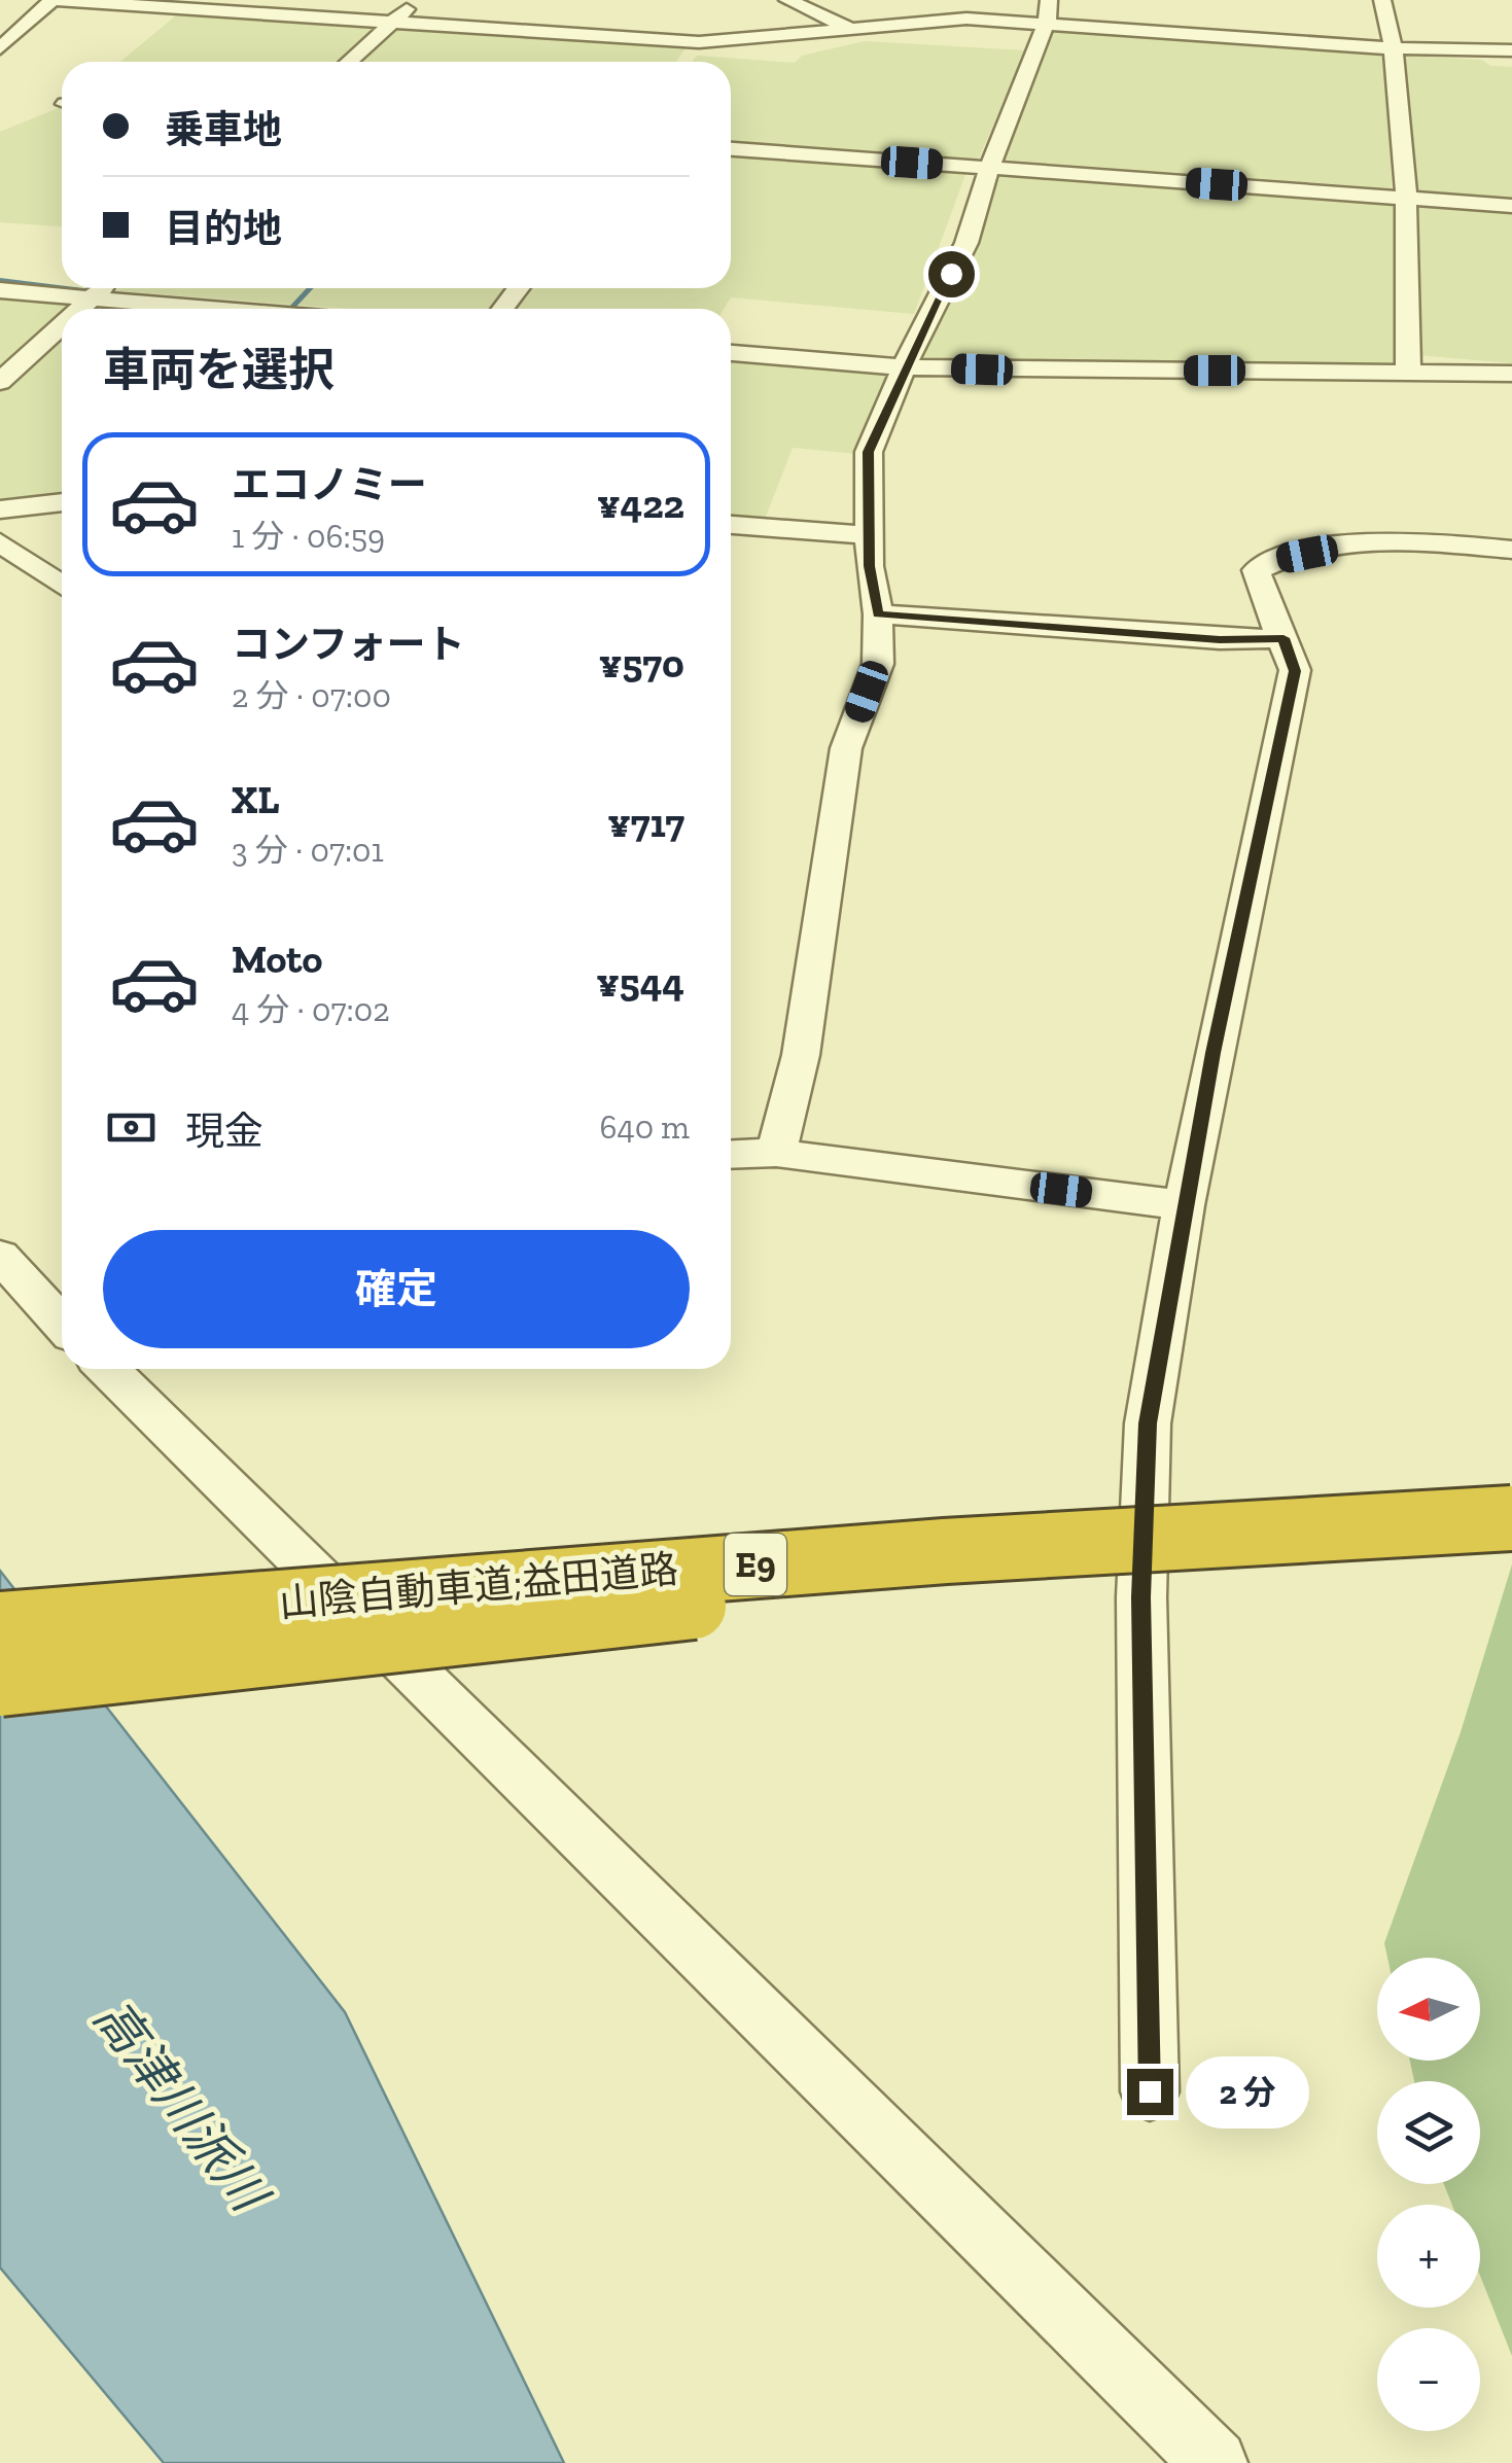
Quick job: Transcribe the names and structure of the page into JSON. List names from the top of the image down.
{
  "streets": {
    "highway": ["E9", "山陰自動車道;益田道路"]
  },
  "water": ["高津川派川"],
  "north": "left",
  "page": {
    "banner": ["乗車地", "目的地"],
    "heading": "車両を選択",
    "list": [
      {
        "name": "エコノミー",
        "note": "1 分 · 06:59",
        "value": "¥422"
      },
      {
        "name": "コンフォート",
        "note": "2 分 · 07:00",
        "value": "¥570"
      },
      {
        "name": "XL",
        "note": "3 分 · 07:01",
        "value": "¥717"
      },
      {
        "name": "Moto",
        "note": "4 分 · 07:02",
        "value": "¥544"
      }
    ],
    "pay": ["現金", "640 m"],
    "buttons": "確定",
    "map_buttons": ["+", "−"],
    "bubble": "2 分"
  }
}
